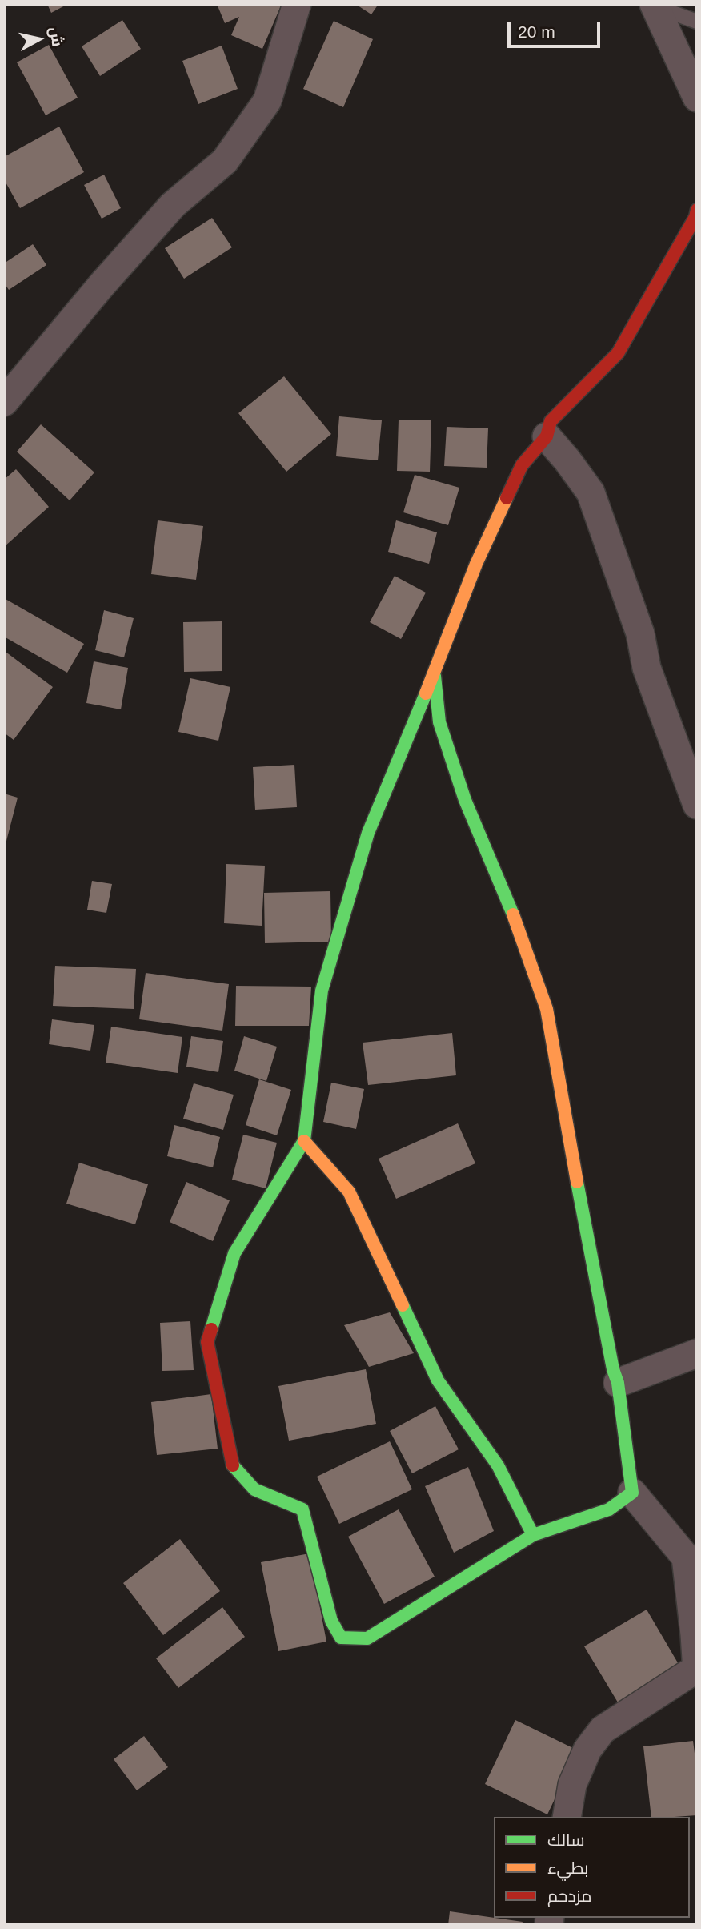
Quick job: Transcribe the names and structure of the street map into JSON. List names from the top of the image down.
{
  "legend": ["سالك", "بطيء", "مزدحم"],
  "scale_bar": "20 m",
  "north": "right"
}
